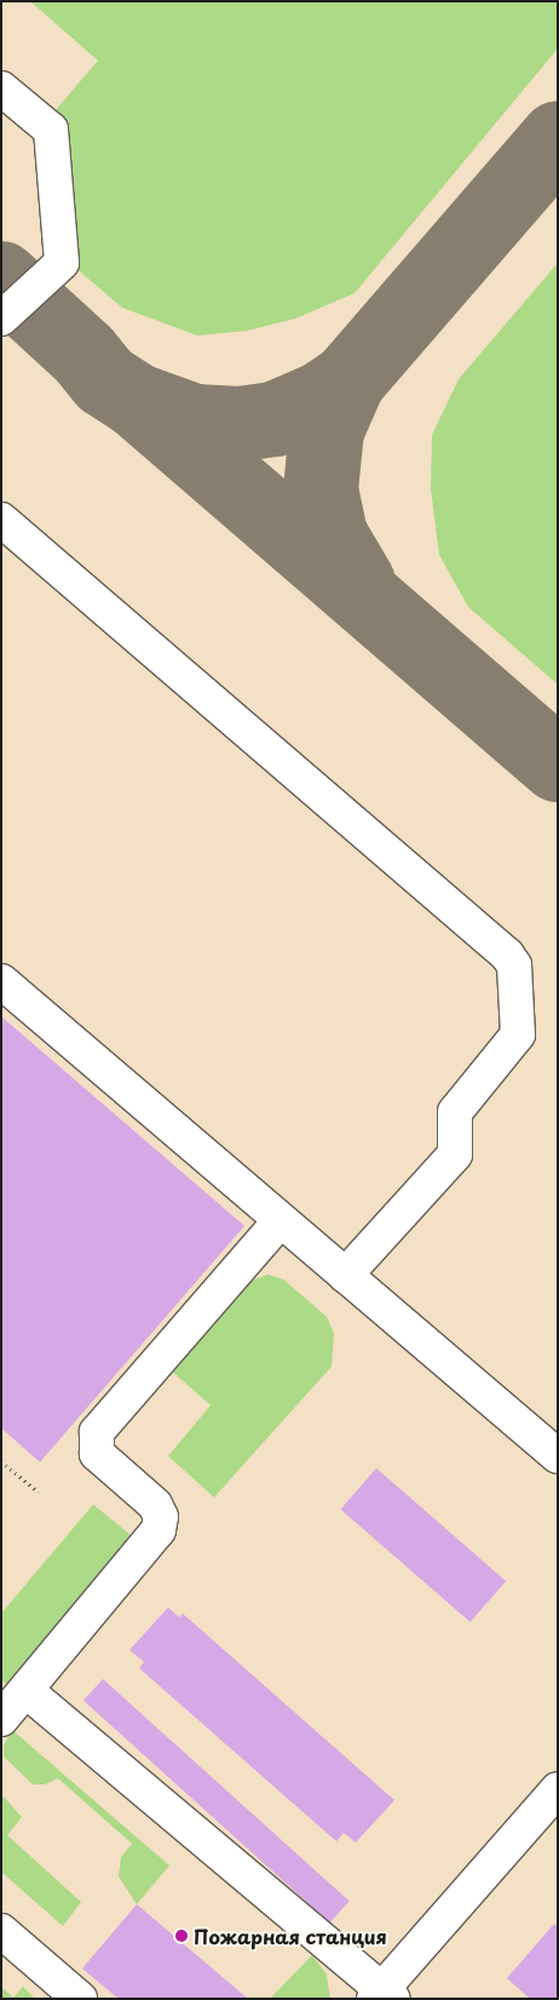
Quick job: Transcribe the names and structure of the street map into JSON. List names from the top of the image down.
{
  "places": ["Пожарная станция"]
}
